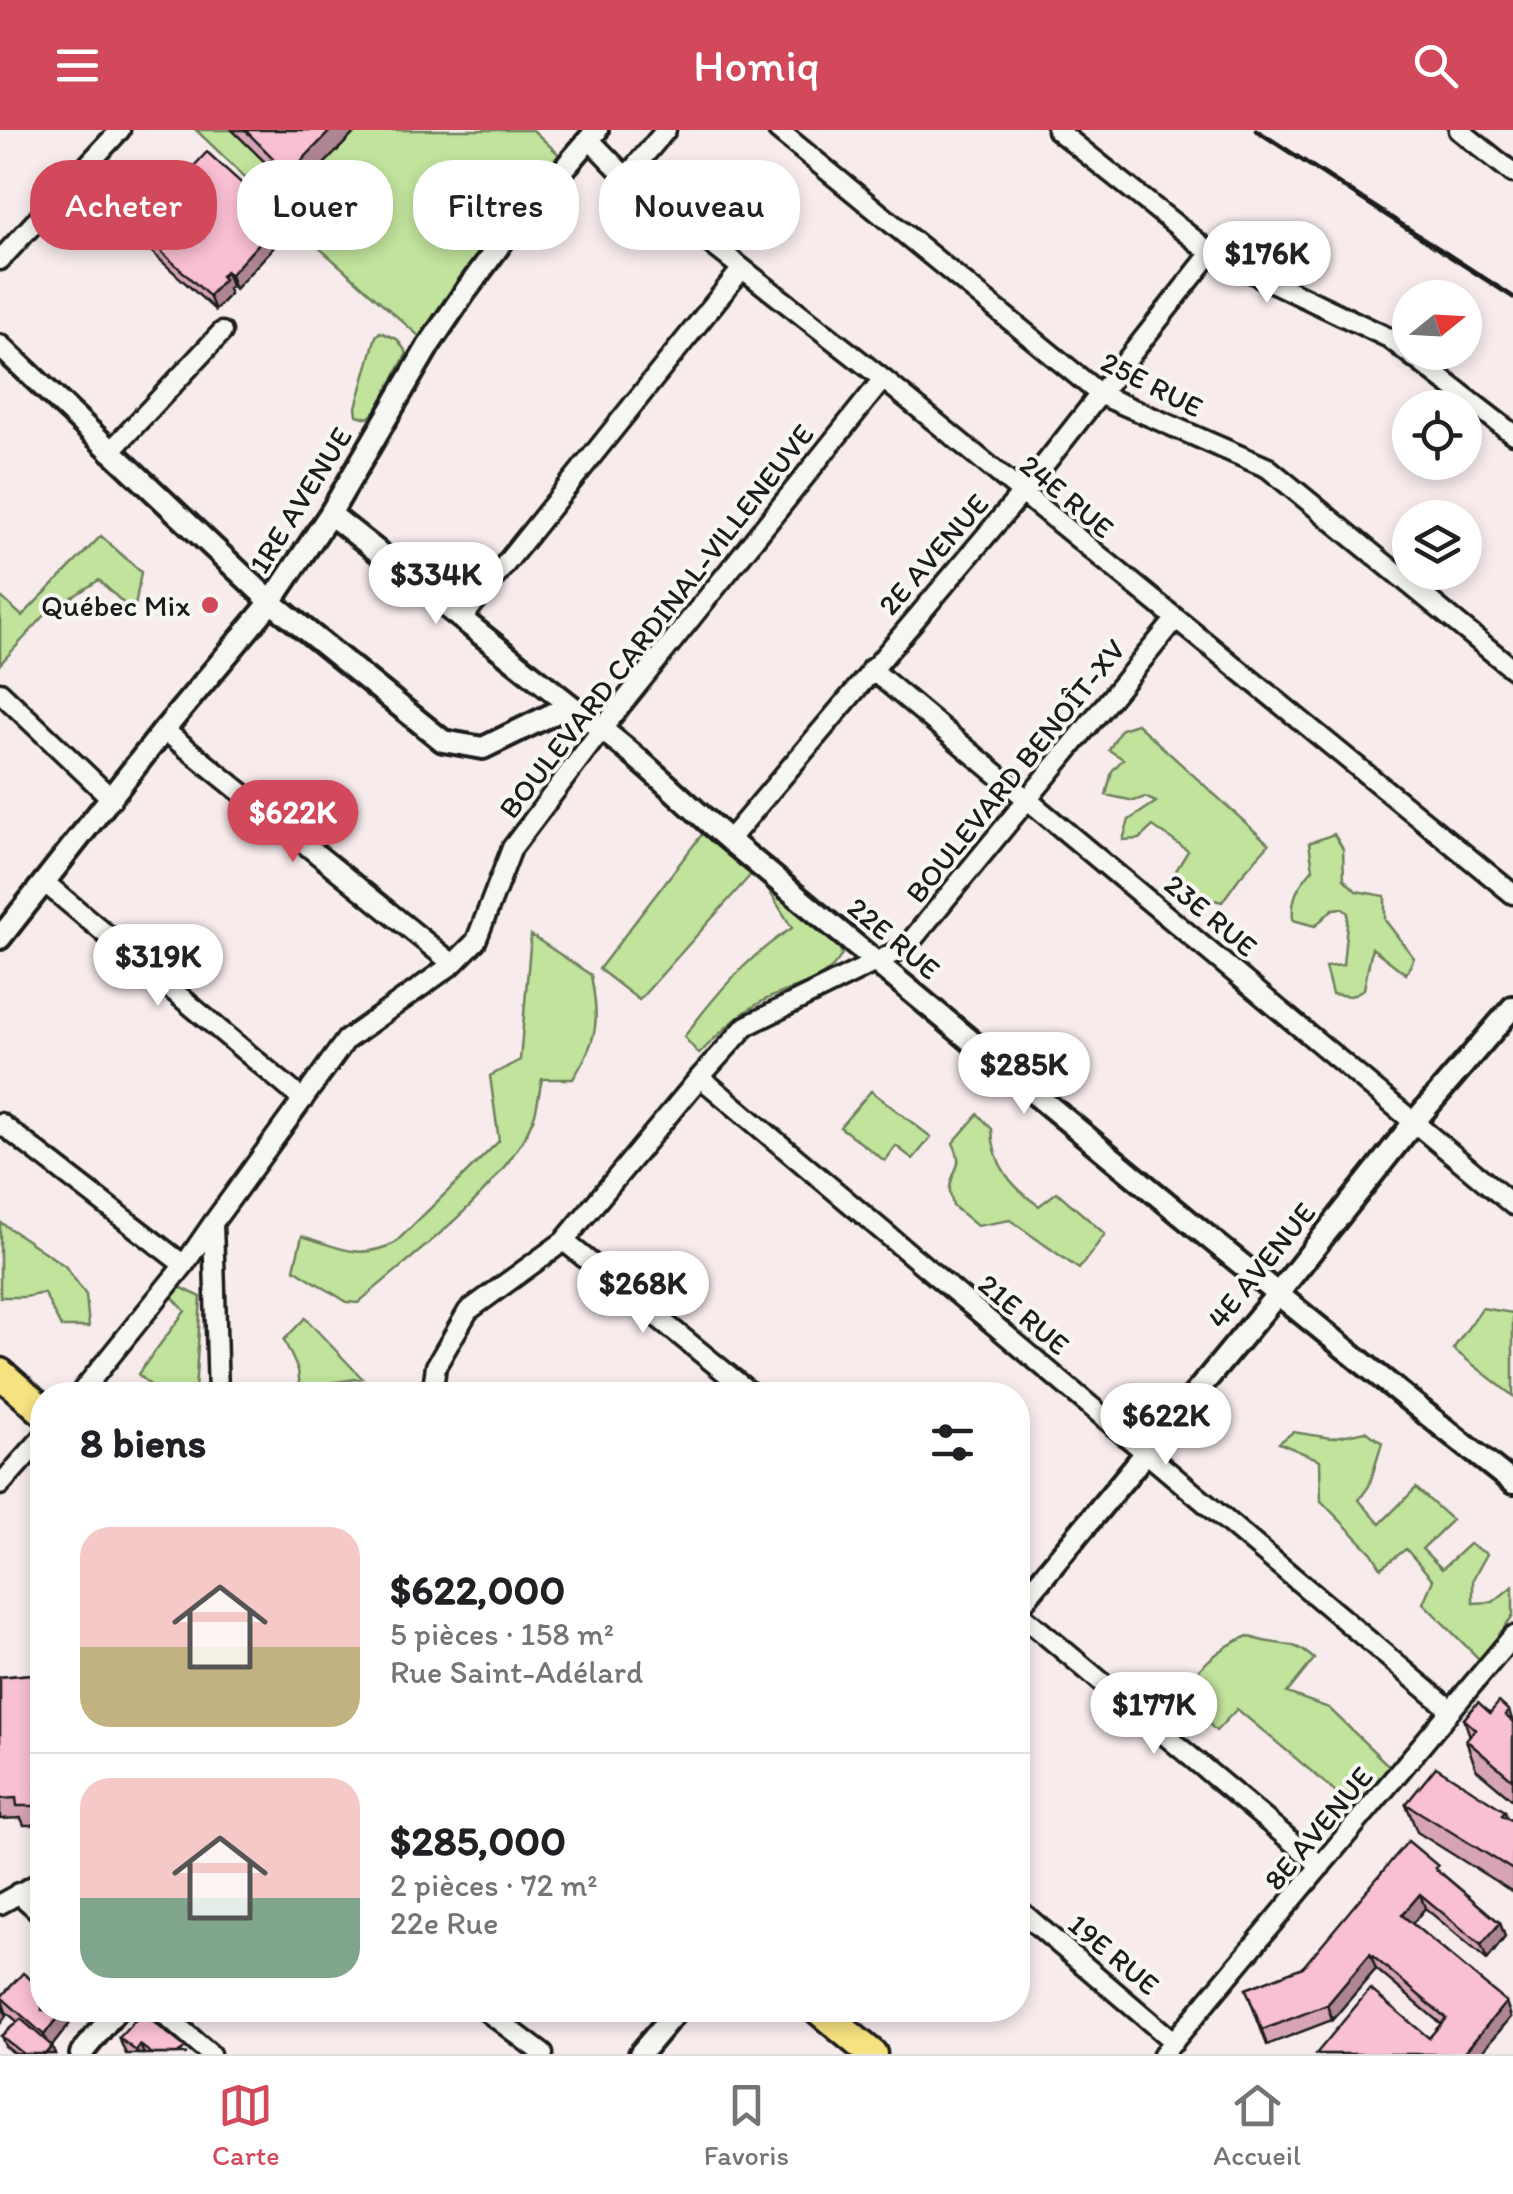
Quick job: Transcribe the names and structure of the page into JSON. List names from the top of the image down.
{
  "streets": {
    "street": [
      "25E RUE",
      "24E RUE",
      "1RE AVENUE",
      "2E AVENUE",
      "BOULEVARD CARDINAL-VILLENEUVE",
      "BOULEVARD BENOÎT-XV",
      "23E RUE",
      "22E RUE",
      "4E AVENUE",
      "21E RUE",
      "8E AVENUE",
      "19E RUE"
    ]
  },
  "crossings": [
    ["25E RUE", "2E AVENUE"],
    ["24E RUE", "1RE AVENUE"],
    ["24E RUE", "2E AVENUE"],
    ["24E RUE", "BOULEVARD CARDINAL-VILLENEUVE"],
    ["24E RUE", "BOULEVARD BENOÎT-XV"],
    ["1RE AVENUE", "22E RUE"],
    ["2E AVENUE", "23E RUE"],
    ["2E AVENUE", "22E RUE"],
    ["BOULEVARD CARDINAL-VILLENEUVE", "22E RUE"],
    ["BOULEVARD BENOÎT-XV", "23E RUE"],
    ["BOULEVARD BENOÎT-XV", "22E RUE"],
    ["BOULEVARD BENOÎT-XV", "21E RUE"],
    ["23E RUE", "4E AVENUE"],
    ["22E RUE", "4E AVENUE"],
    ["4E AVENUE", "21E RUE"],
    ["21E RUE", "8E AVENUE"],
    ["8E AVENUE", "19E RUE"]
  ],
  "places": ["Québec Mix"],
  "north": "right",
  "page": {
    "header": "Homiq",
    "chip": [
      "Acheter",
      "Louer",
      "Filtres",
      "Nouveau"
    ],
    "price": [
      "$176K",
      "$334K",
      "$622K",
      "$319K",
      "$285K",
      "$268K",
      "$622K",
      "$177K"
    ],
    "heading": "8 biens",
    "list": [
      {
        "name": "$622,000",
        "note": "5 pièces · 158 m² · Rue Saint-Adélard"
      },
      {
        "name": "$285,000",
        "note": "2 pièces · 72 m² · 22e Rue"
      }
    ],
    "tabs": ["Carte", "Favoris", "Accueil"]
  }
}
